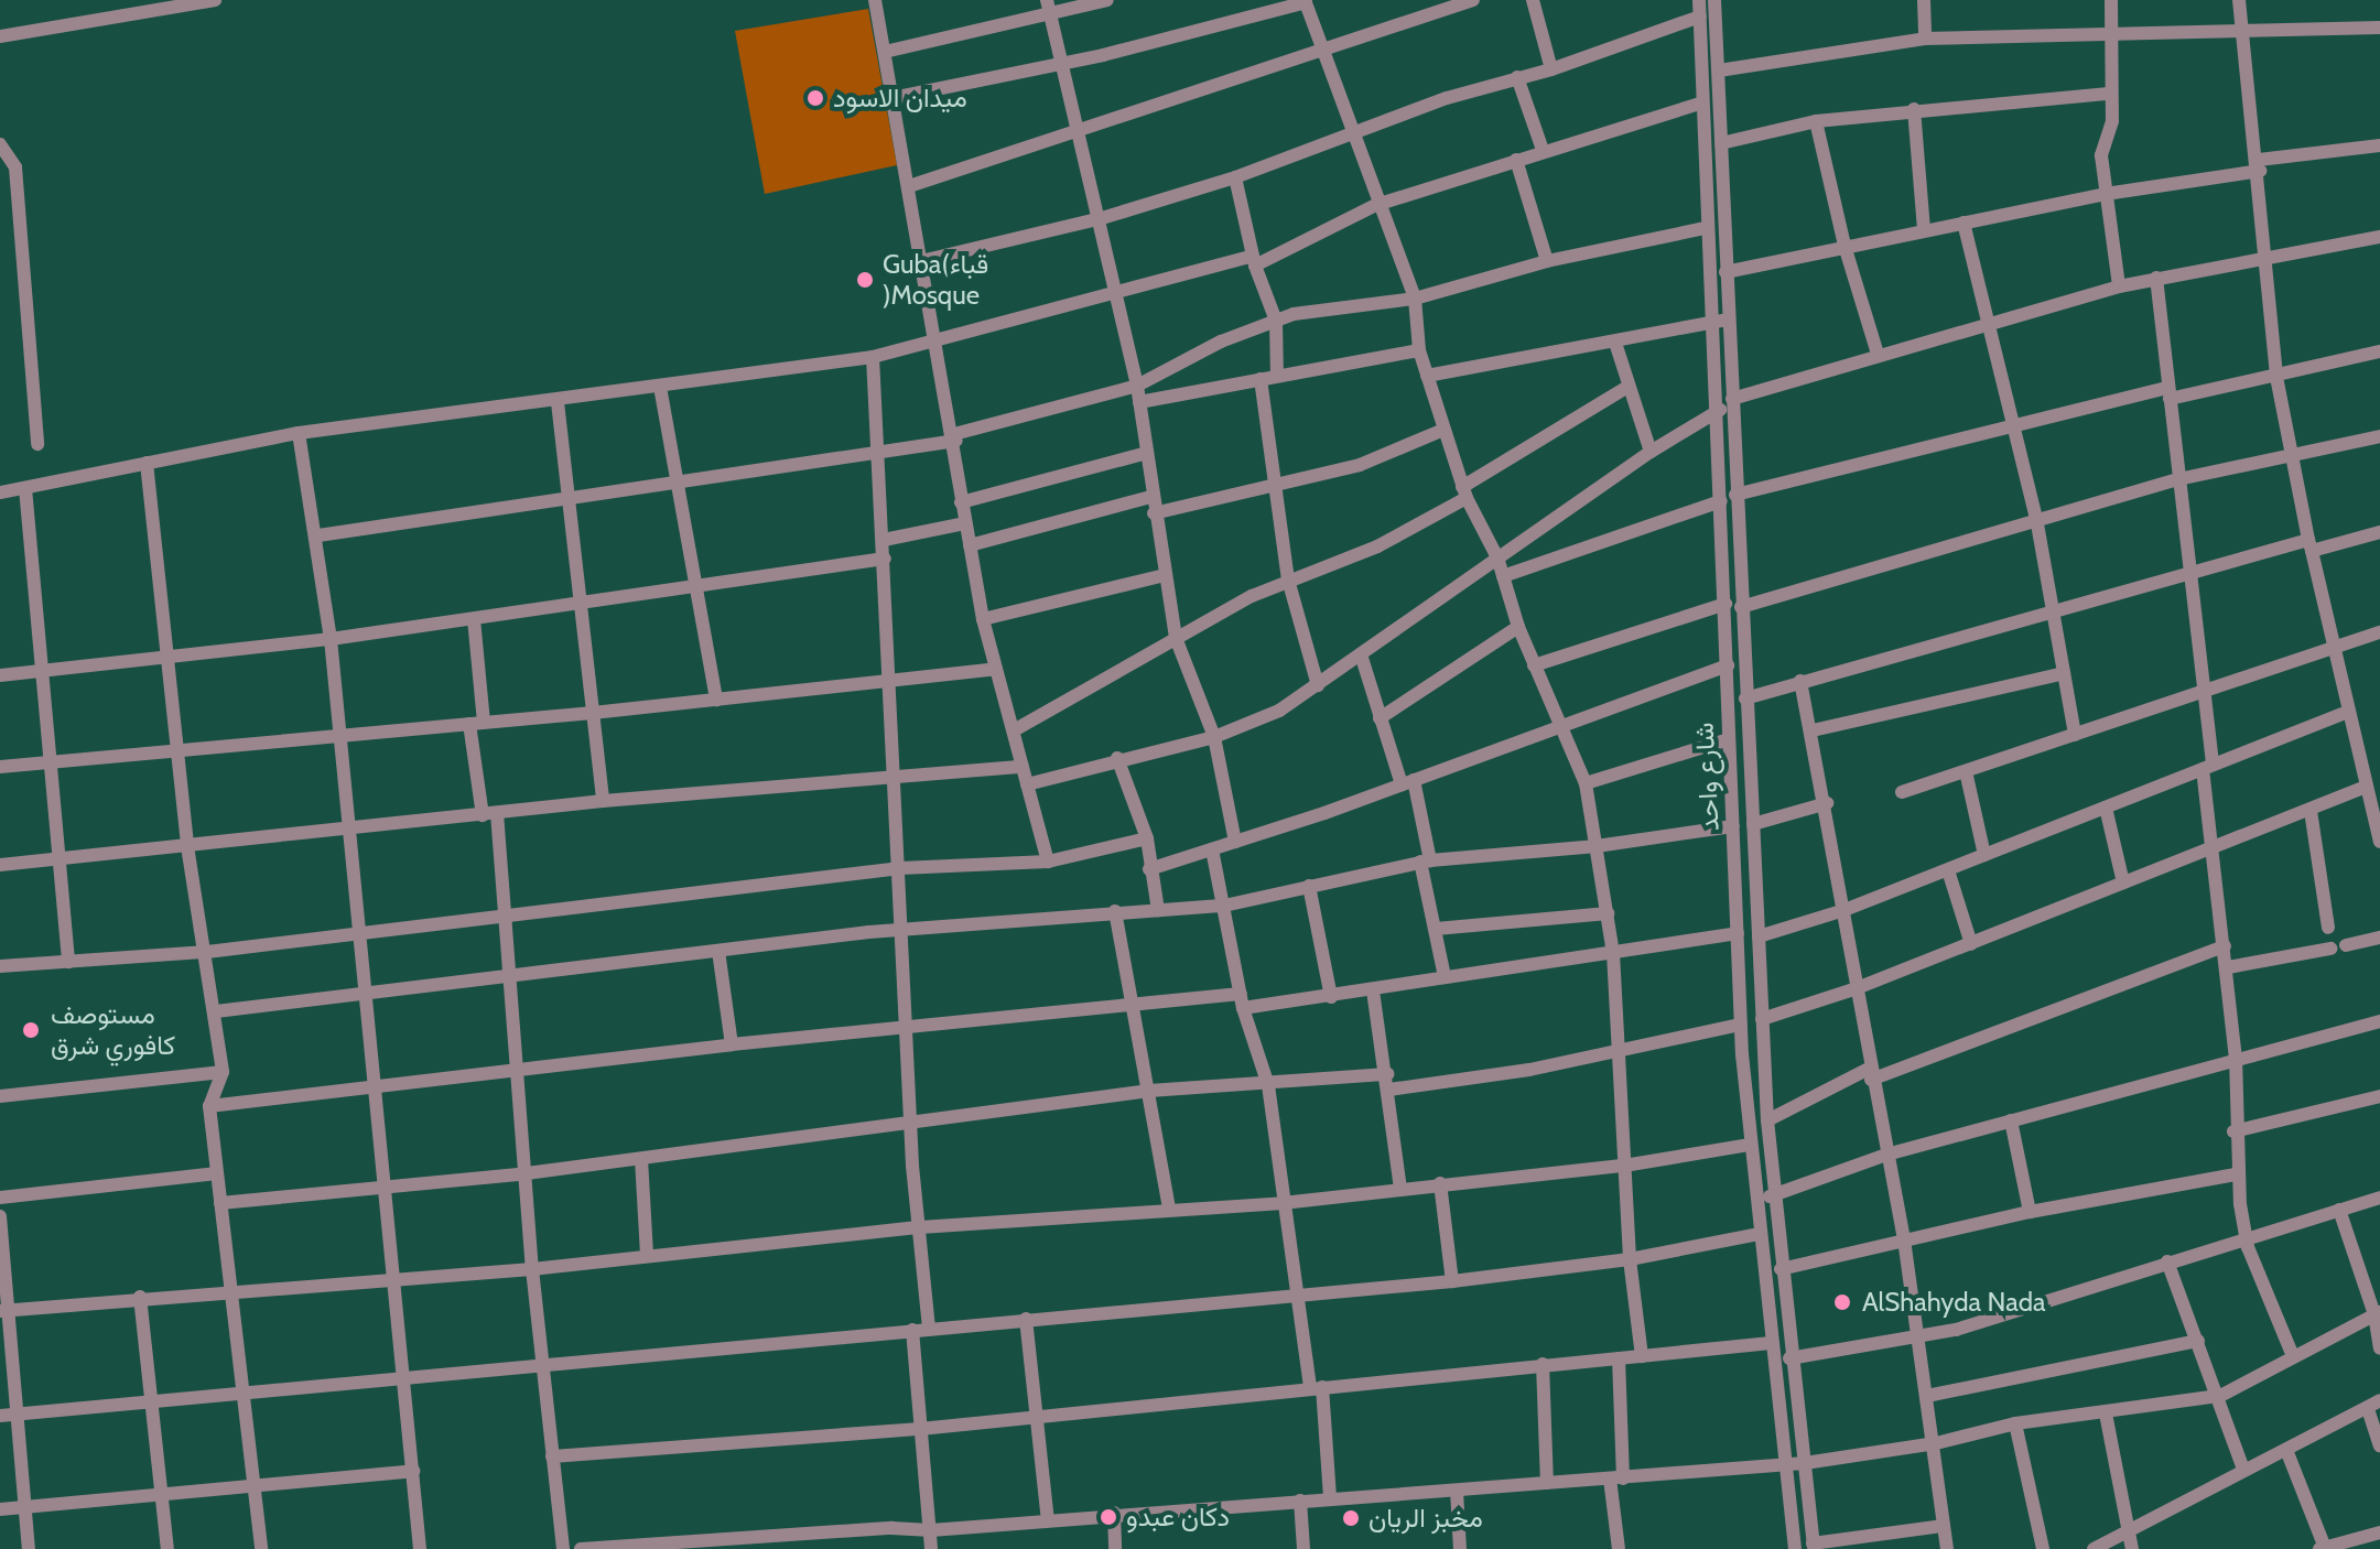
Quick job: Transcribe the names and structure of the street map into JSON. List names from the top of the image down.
{
  "streets": {
    "street": ["شارع واحد"]
  },
  "places": [
    "ميدان الاسود",
    "Guba(قباء )Mosque",
    "مستوصف كافوري شرق",
    "AlShahyda Nada",
    "دكان عبدو",
    "مخبز الريان"
  ]
}
